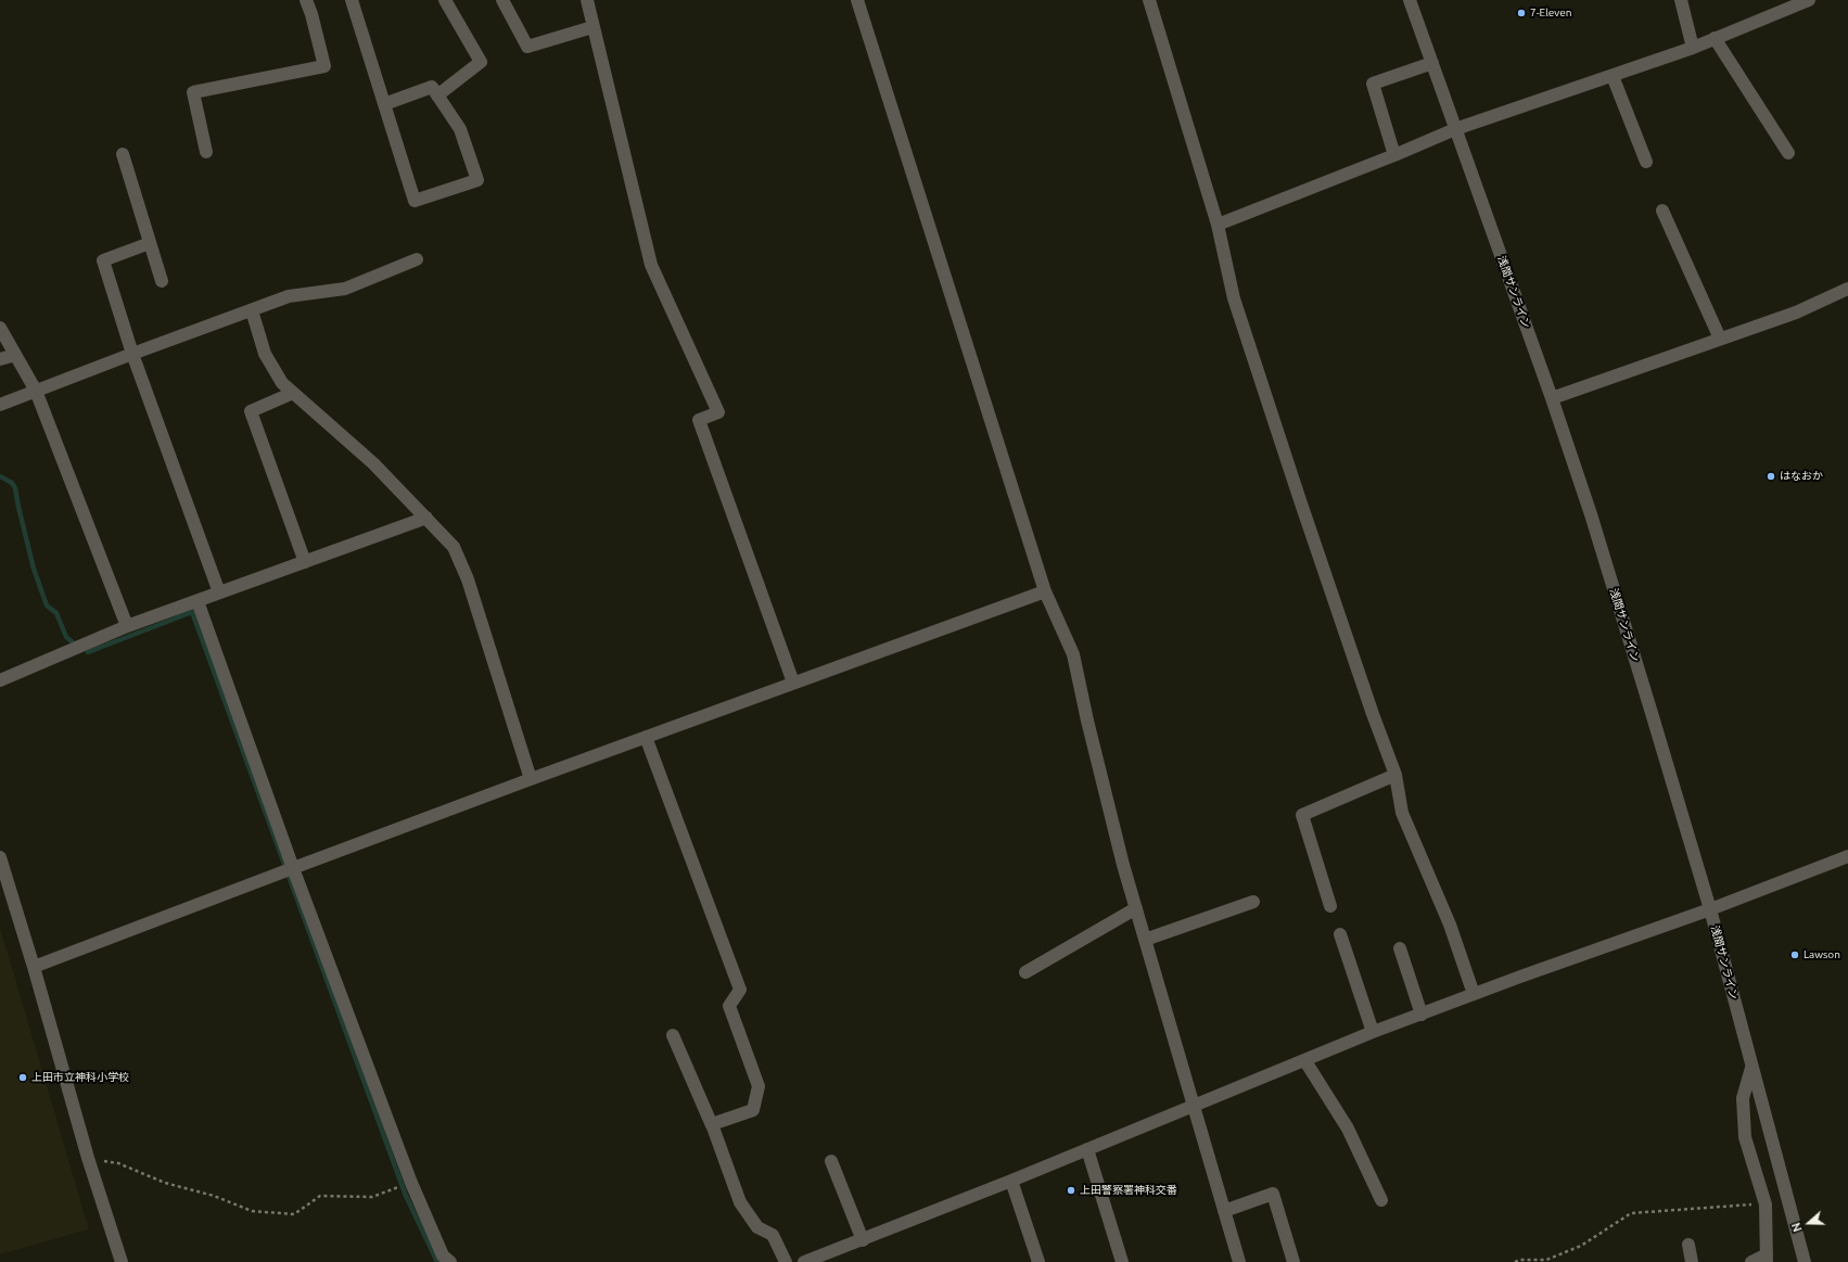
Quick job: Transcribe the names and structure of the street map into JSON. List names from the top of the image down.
{
  "streets": {
    "street": ["浅間サンライン"]
  },
  "places": [
    "7-Eleven",
    "はなおか",
    "Lawson",
    "上田市立神科小学校",
    "上田警察署神科交番"
  ],
  "north": "left"
}
